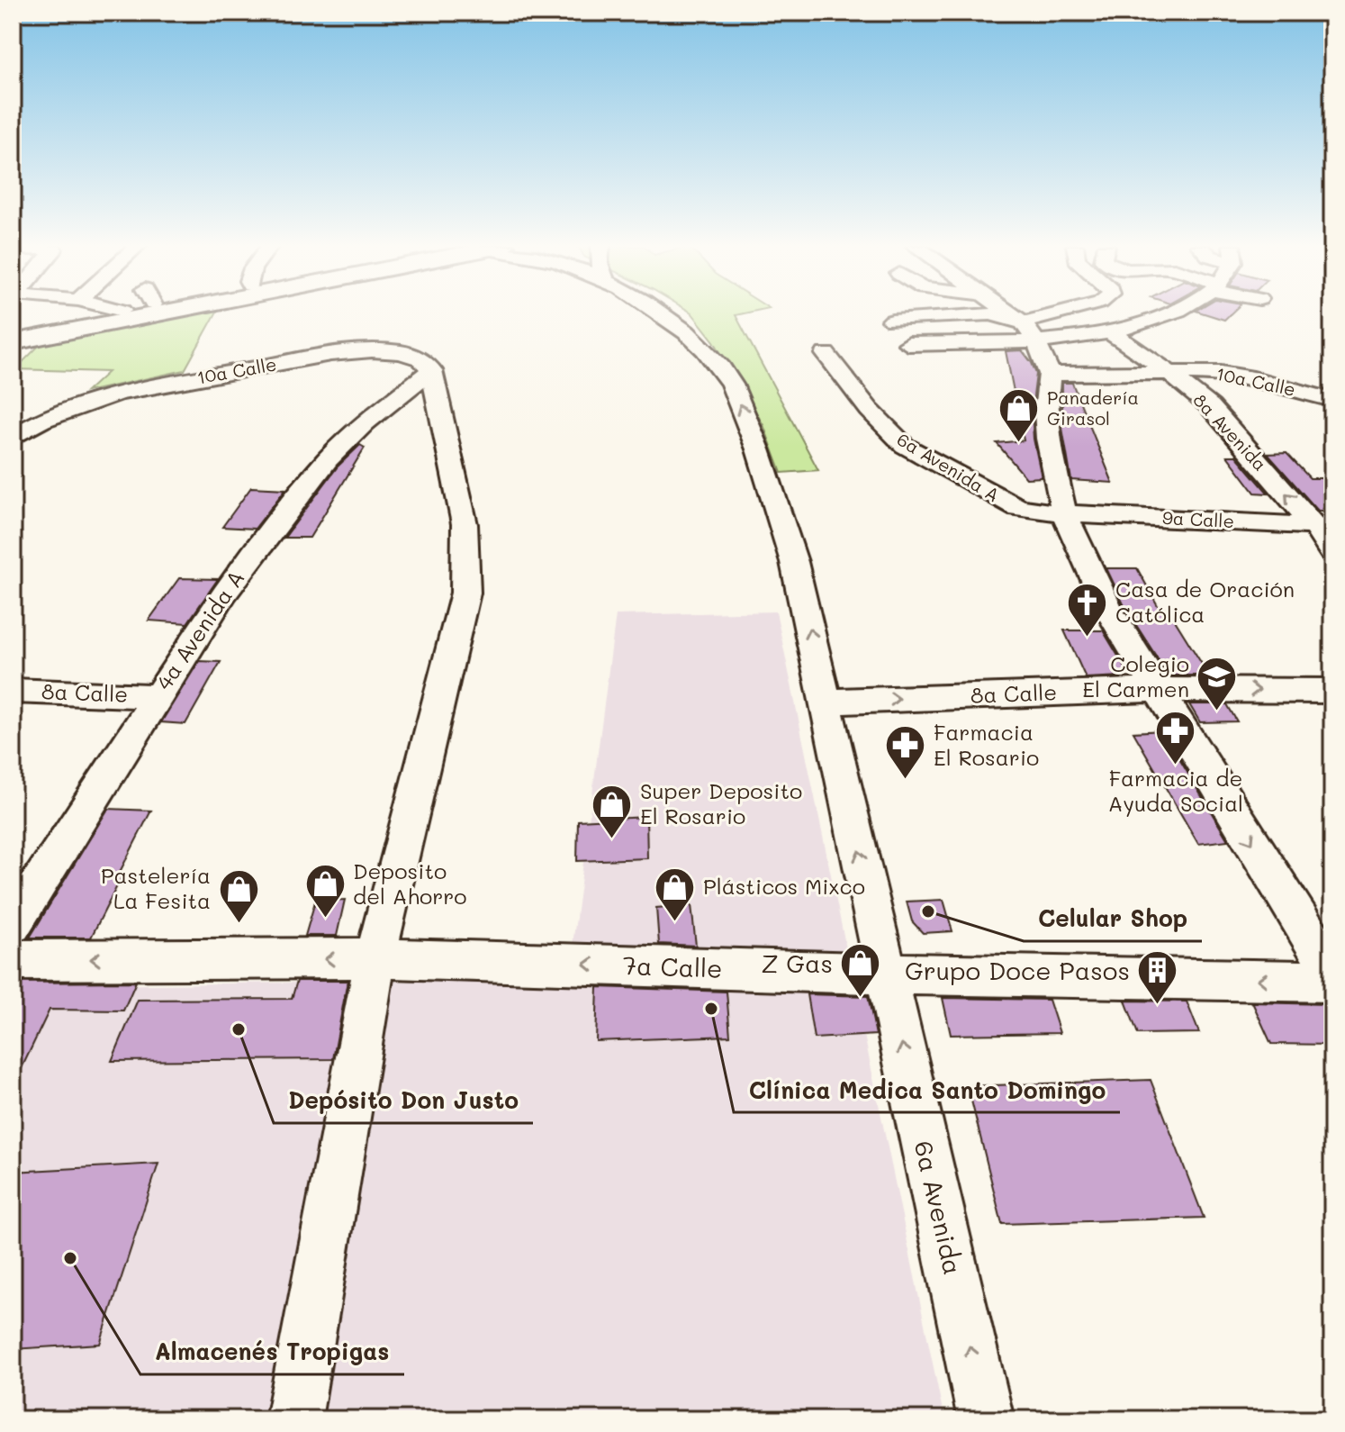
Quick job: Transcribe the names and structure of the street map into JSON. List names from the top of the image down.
{
  "streets": {
    "street": [
      "10a Calle",
      "8a Avenida",
      "6a Avenida A",
      "9a Calle",
      "4a Avenida A",
      "8a Calle",
      "7a Calle",
      "6a Avenida"
    ]
  },
  "crossings": [
    ["10a Calle", "8a Avenida"],
    ["10a Calle", "4a Avenida A"],
    ["8a Avenida", "9a Calle"],
    ["6a Avenida A", "9a Calle"],
    ["4a Avenida A", "8a Calle"],
    ["8a Calle", "6a Avenida"],
    ["7a Calle", "6a Avenida"]
  ],
  "one_way": ["8a Calle", "7a Calle", "6a Avenida"],
  "places": {
    "shop": [
      "Panadería Girasol",
      "Super Deposito El Rosario",
      "Deposito del Ahorro",
      "Plásticos Mixco",
      "Pastelería La Fesita",
      "Z Gas"
    ],
    "church": ["Casa de Oración Católica"],
    "school or university": ["Colegio El Carmen"],
    "pharmacy": ["Farmacia de Ayuda Social", "Farmacia El Rosario"],
    "other": [
      "Celular Shop",
      "Clínica Medica Santo Domingo",
      "Depósito Don Justo",
      "Almacenés Tropigas"
    ],
    "building": ["Grupo Doce Pasos"]
  }
}
